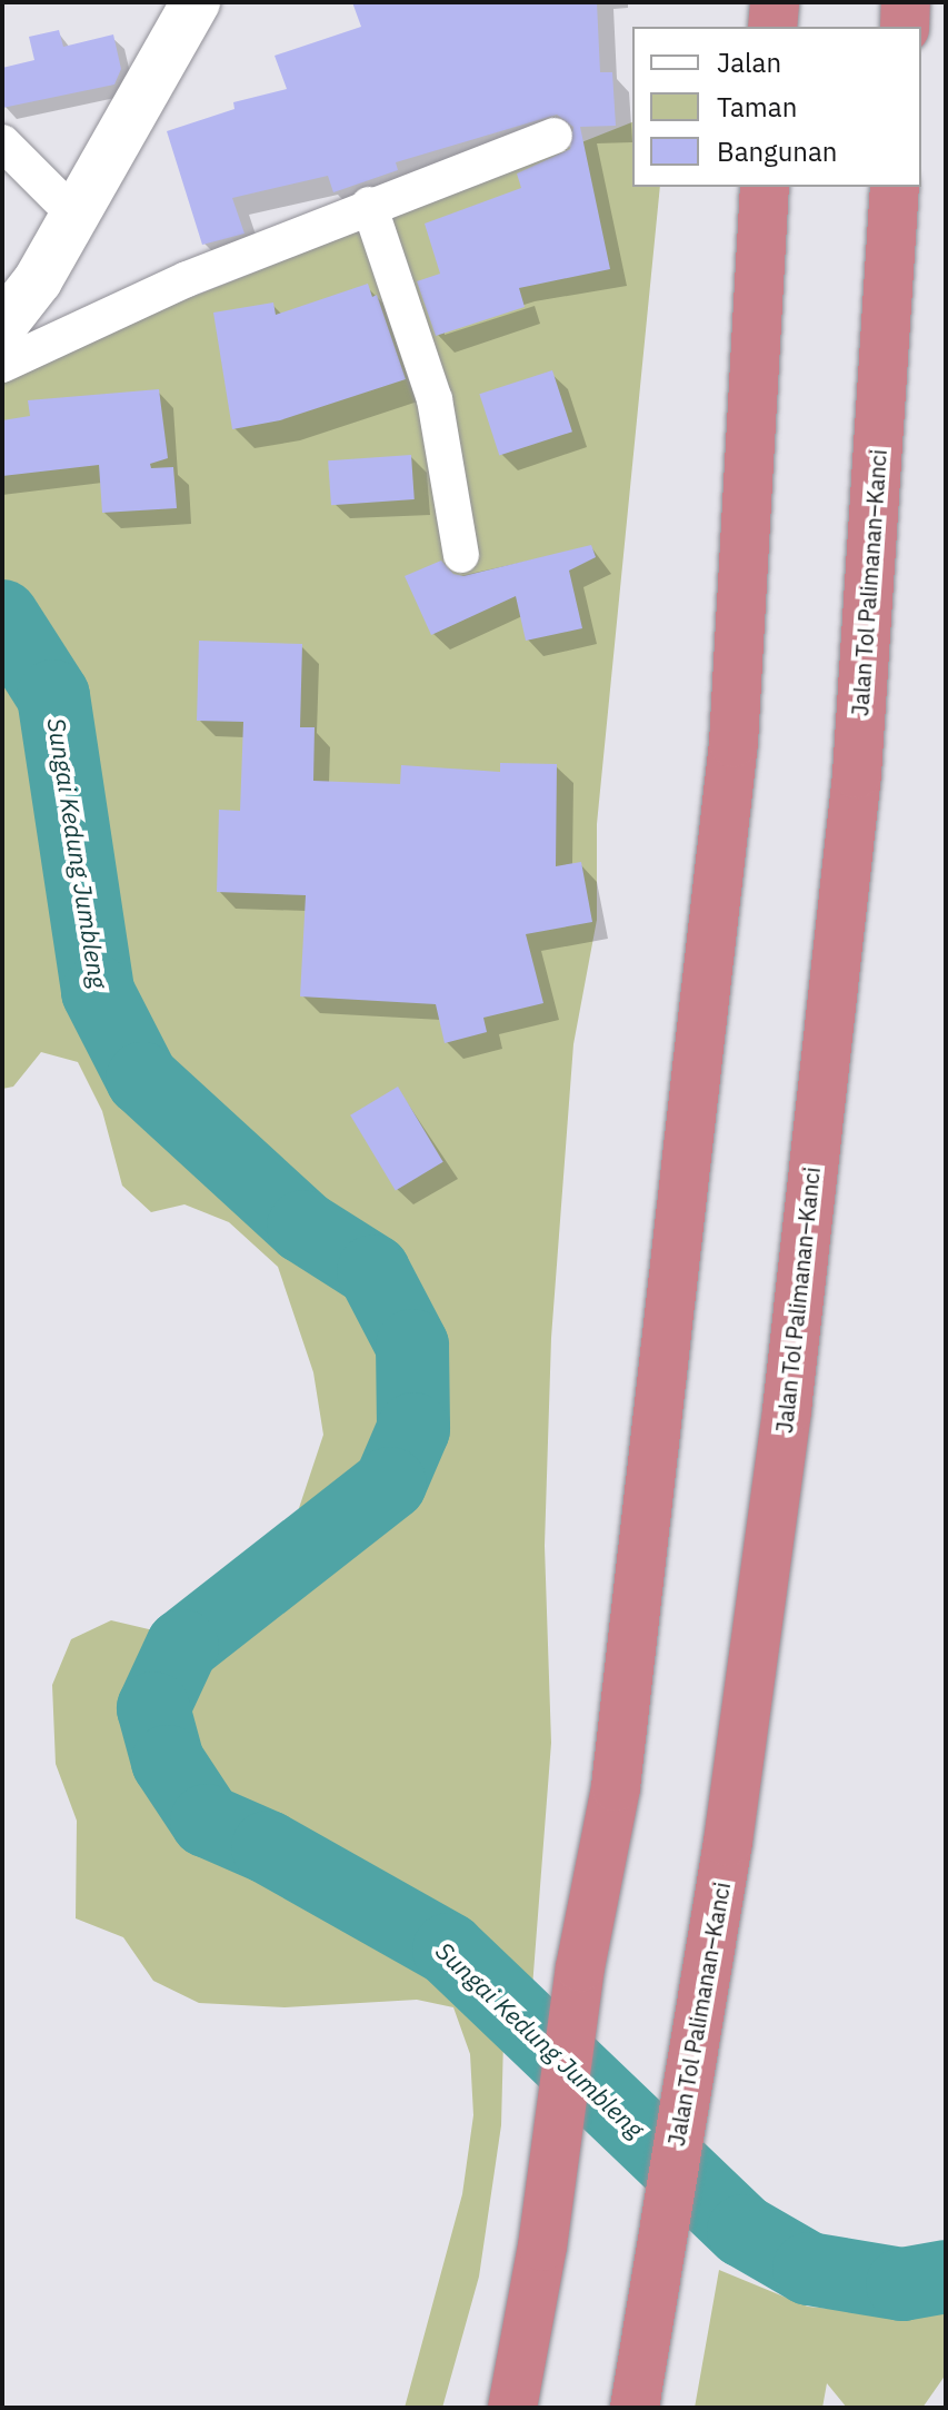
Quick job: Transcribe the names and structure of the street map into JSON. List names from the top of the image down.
{
  "streets": {
    "highway": ["Jalan Tol Palimanan–Kanci"]
  },
  "water": ["Sungai Kedung Jumbleng"],
  "legend": ["Jalan", "Taman", "Bangunan"]
}
